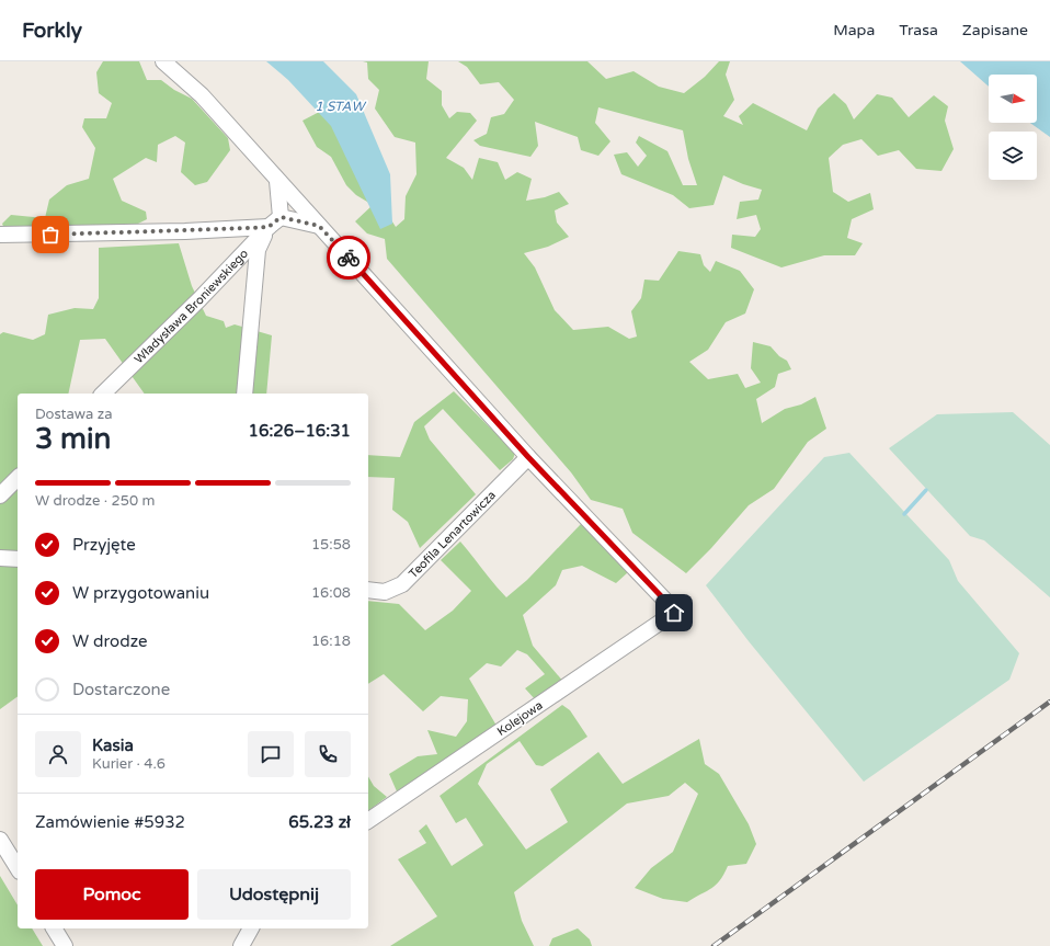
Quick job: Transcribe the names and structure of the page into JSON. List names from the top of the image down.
{
  "streets": {
    "street": ["Władysława Broniewskiego", "Teofila Lenartowicza", "Kolejowa"]
  },
  "crossings": [
    ["Teofila Lenartowicza", "Kolejowa"]
  ],
  "water": ["1 STAW"],
  "north": "right",
  "page": {
    "header": "Forkly",
    "nav": ["Mapa", "Trasa", "Zapisane"],
    "heading": ["3 min", "Dostawa za", "16:26–16:31"],
    "panel": [
      "Kasia",
      "Kurier · 4.6",
      "Zamówienie #5932",
      "65.23 zł"
    ],
    "bar": "W drodze · 250 m",
    "list": [
      ["Przyjęte", "15:58"],
      ["W przygotowaniu", "16:08"],
      ["W drodze", "16:18"],
      "Dostarczone"
    ],
    "buttons": ["Pomoc", "Udostępnij"]
  }
}
